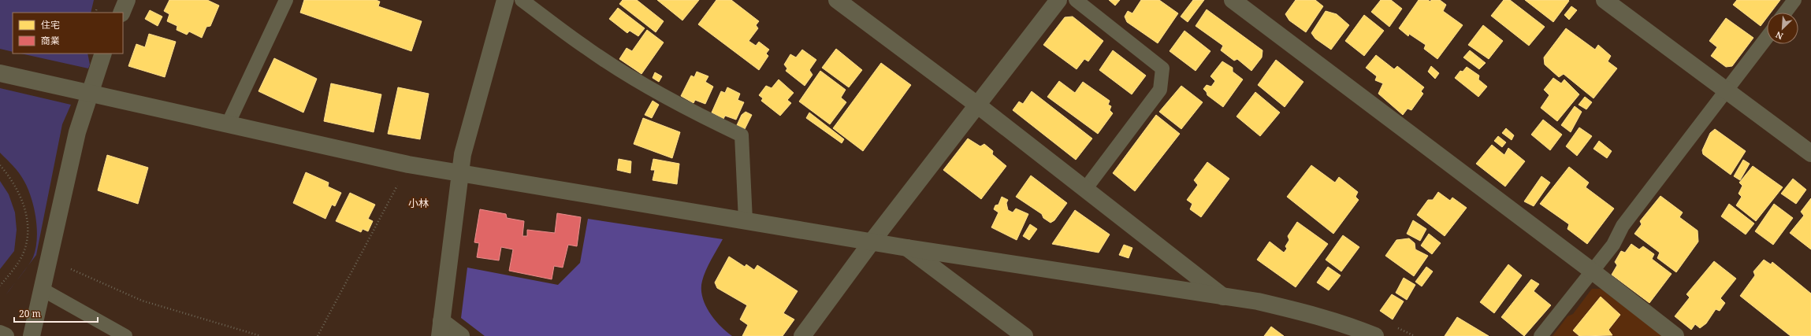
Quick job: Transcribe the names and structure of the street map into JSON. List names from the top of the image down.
{
  "districts": ["小林"],
  "legend": ["住宅", "商業"],
  "scale_bar": "20 m",
  "north": "bottom left"
}
